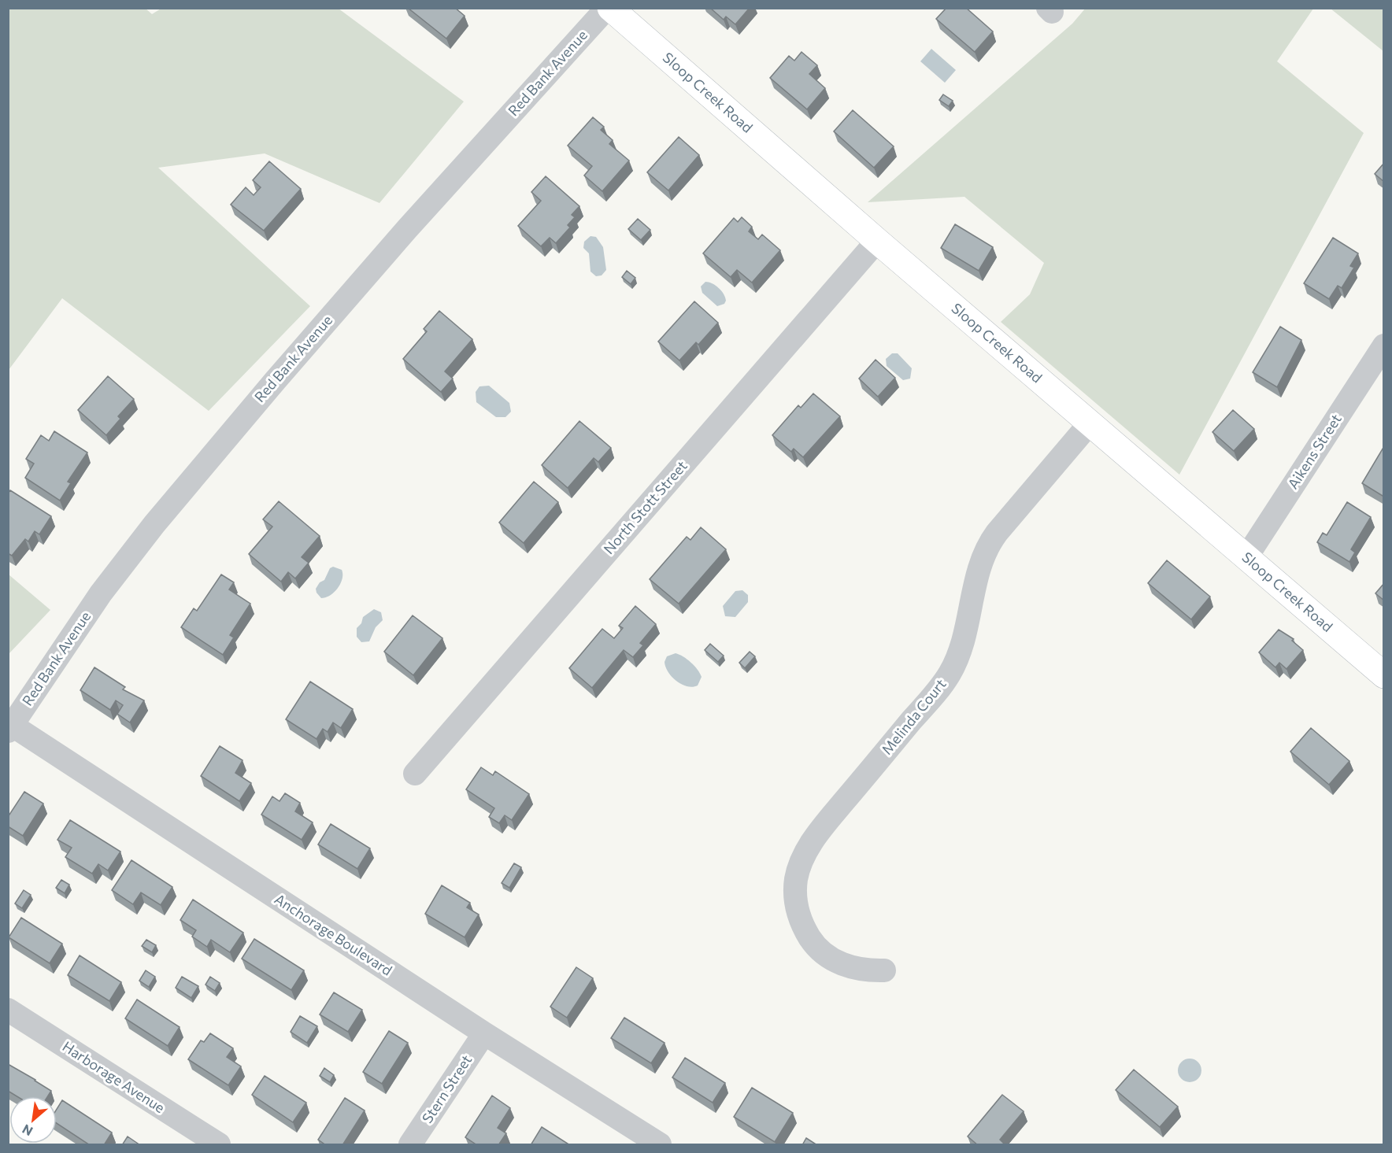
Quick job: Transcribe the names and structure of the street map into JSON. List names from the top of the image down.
{
  "streets": {
    "street": [
      "Red Bank Avenue",
      "Sloop Creek Road",
      "Aikens Street",
      "North Stott Street",
      "Melinda Court",
      "Anchorage Boulevard",
      "Harborage Avenue",
      "Stern Street"
    ]
  },
  "crossings": [
    ["Red Bank Avenue", "Sloop Creek Road"],
    ["Red Bank Avenue", "Anchorage Boulevard"],
    ["Sloop Creek Road", "Aikens Street"],
    ["Sloop Creek Road", "North Stott Street"],
    ["Sloop Creek Road", "Melinda Court"],
    ["Anchorage Boulevard", "Stern Street"]
  ],
  "north": "bottom left"
}
